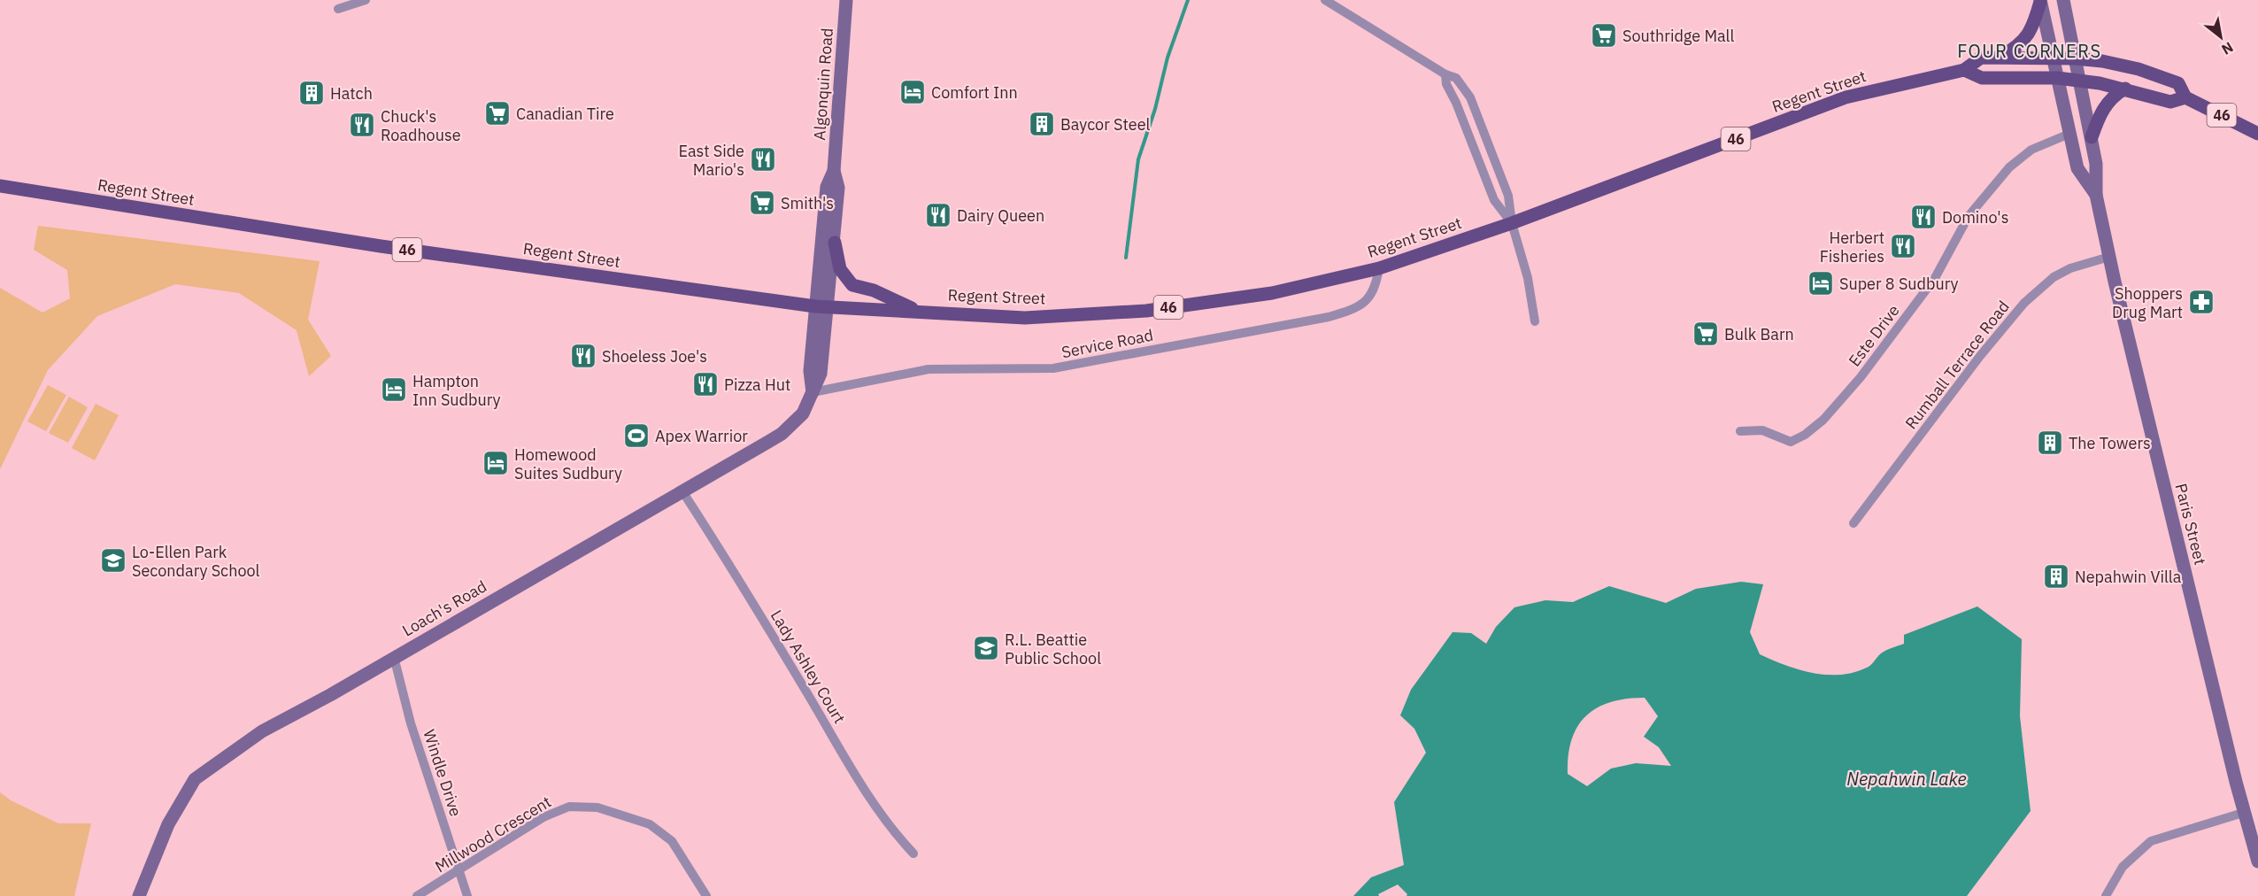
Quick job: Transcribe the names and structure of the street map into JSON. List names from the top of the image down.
{
  "streets": {
    "main road": ["Regent Street", "46"],
    "street": [
      "Algonquin Road",
      "Este Drive",
      "Service Road",
      "Rumball Terrace Road",
      "Paris Street",
      "Loach's Road",
      "Lady Ashley Court",
      "Windle Drive",
      "Millwood Crescent"
    ]
  },
  "crossings": [
    ["Algonquin Road", "Regent Street"],
    ["Regent Street", "Service Road"],
    ["Regent Street", "Paris Street"],
    ["Este Drive", "Paris Street"],
    ["Service Road", "Loach's Road"],
    ["Rumball Terrace Road", "Paris Street"],
    ["Loach's Road", "Lady Ashley Court"],
    ["Loach's Road", "Windle Drive"],
    ["Windle Drive", "Millwood Crescent"]
  ],
  "districts": ["FOUR CORNERS"],
  "water": ["Nepahwin Lake"],
  "places": {
    "supermarket": [
      "Southridge Mall",
      "Canadian Tire",
      "Smith's",
      "Bulk Barn"
    ],
    "hotel": [
      "Comfort Inn",
      "Super 8 Sudbury",
      "Hampton Inn Sudbury",
      "Homewood Suites Sudbury"
    ],
    "building": [
      "Hatch",
      "Baycor Steel",
      "The Towers",
      "Nepahwin Villa"
    ],
    "restaurant": [
      "Chuck's Roadhouse",
      "East Side Mario's",
      "Dairy Queen",
      "Domino's",
      "Herbert Fisheries",
      "Shoeless Joe's",
      "Pizza Hut"
    ],
    "pharmacy": ["Shoppers Drug Mart"],
    "sports": ["Apex Warrior"],
    "school or university": ["Lo-Ellen Park Secondary School", "R.L. Beattie Public School"]
  },
  "north": "bottom right"
}
